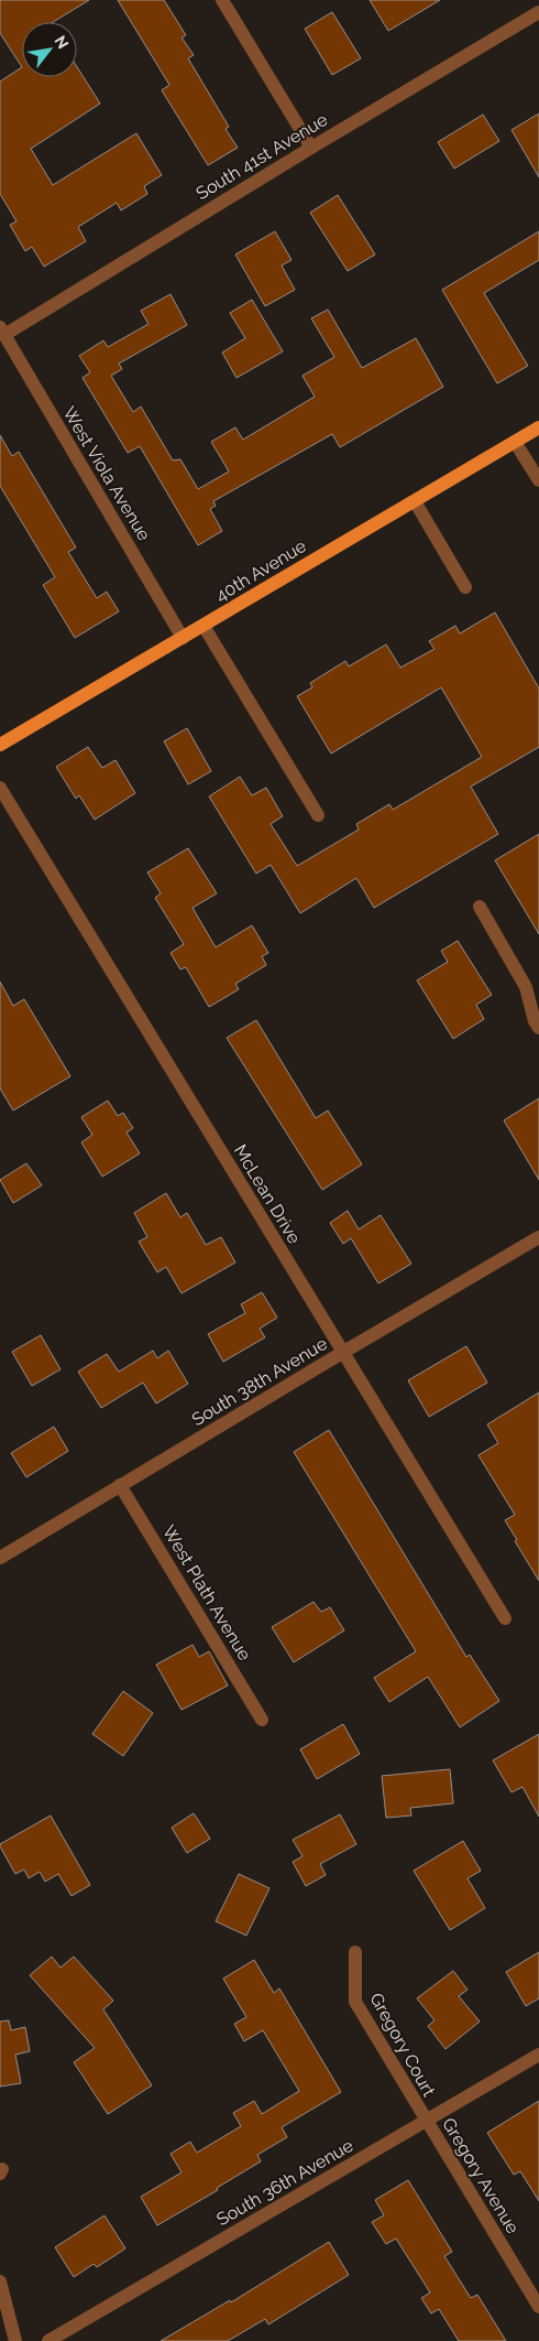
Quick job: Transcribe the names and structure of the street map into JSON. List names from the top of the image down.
{
  "streets": {
    "main road": ["40th Avenue"],
    "street": [
      "South 41st Avenue",
      "West Viola Avenue",
      "McLean Drive",
      "South 38th Avenue",
      "West Plath Avenue",
      "Gregory Court",
      "Gregory Avenue",
      "South 36th Avenue"
    ]
  },
  "crossings": [
    ["South 41st Avenue", "West Viola Avenue"],
    ["West Viola Avenue", "40th Avenue"],
    ["McLean Drive", "South 38th Avenue"],
    ["South 38th Avenue", "West Plath Avenue"],
    ["Gregory Court", "Gregory Avenue"],
    ["Gregory Court", "South 36th Avenue"],
    ["Gregory Avenue", "South 36th Avenue"]
  ],
  "north": "top right"
}
